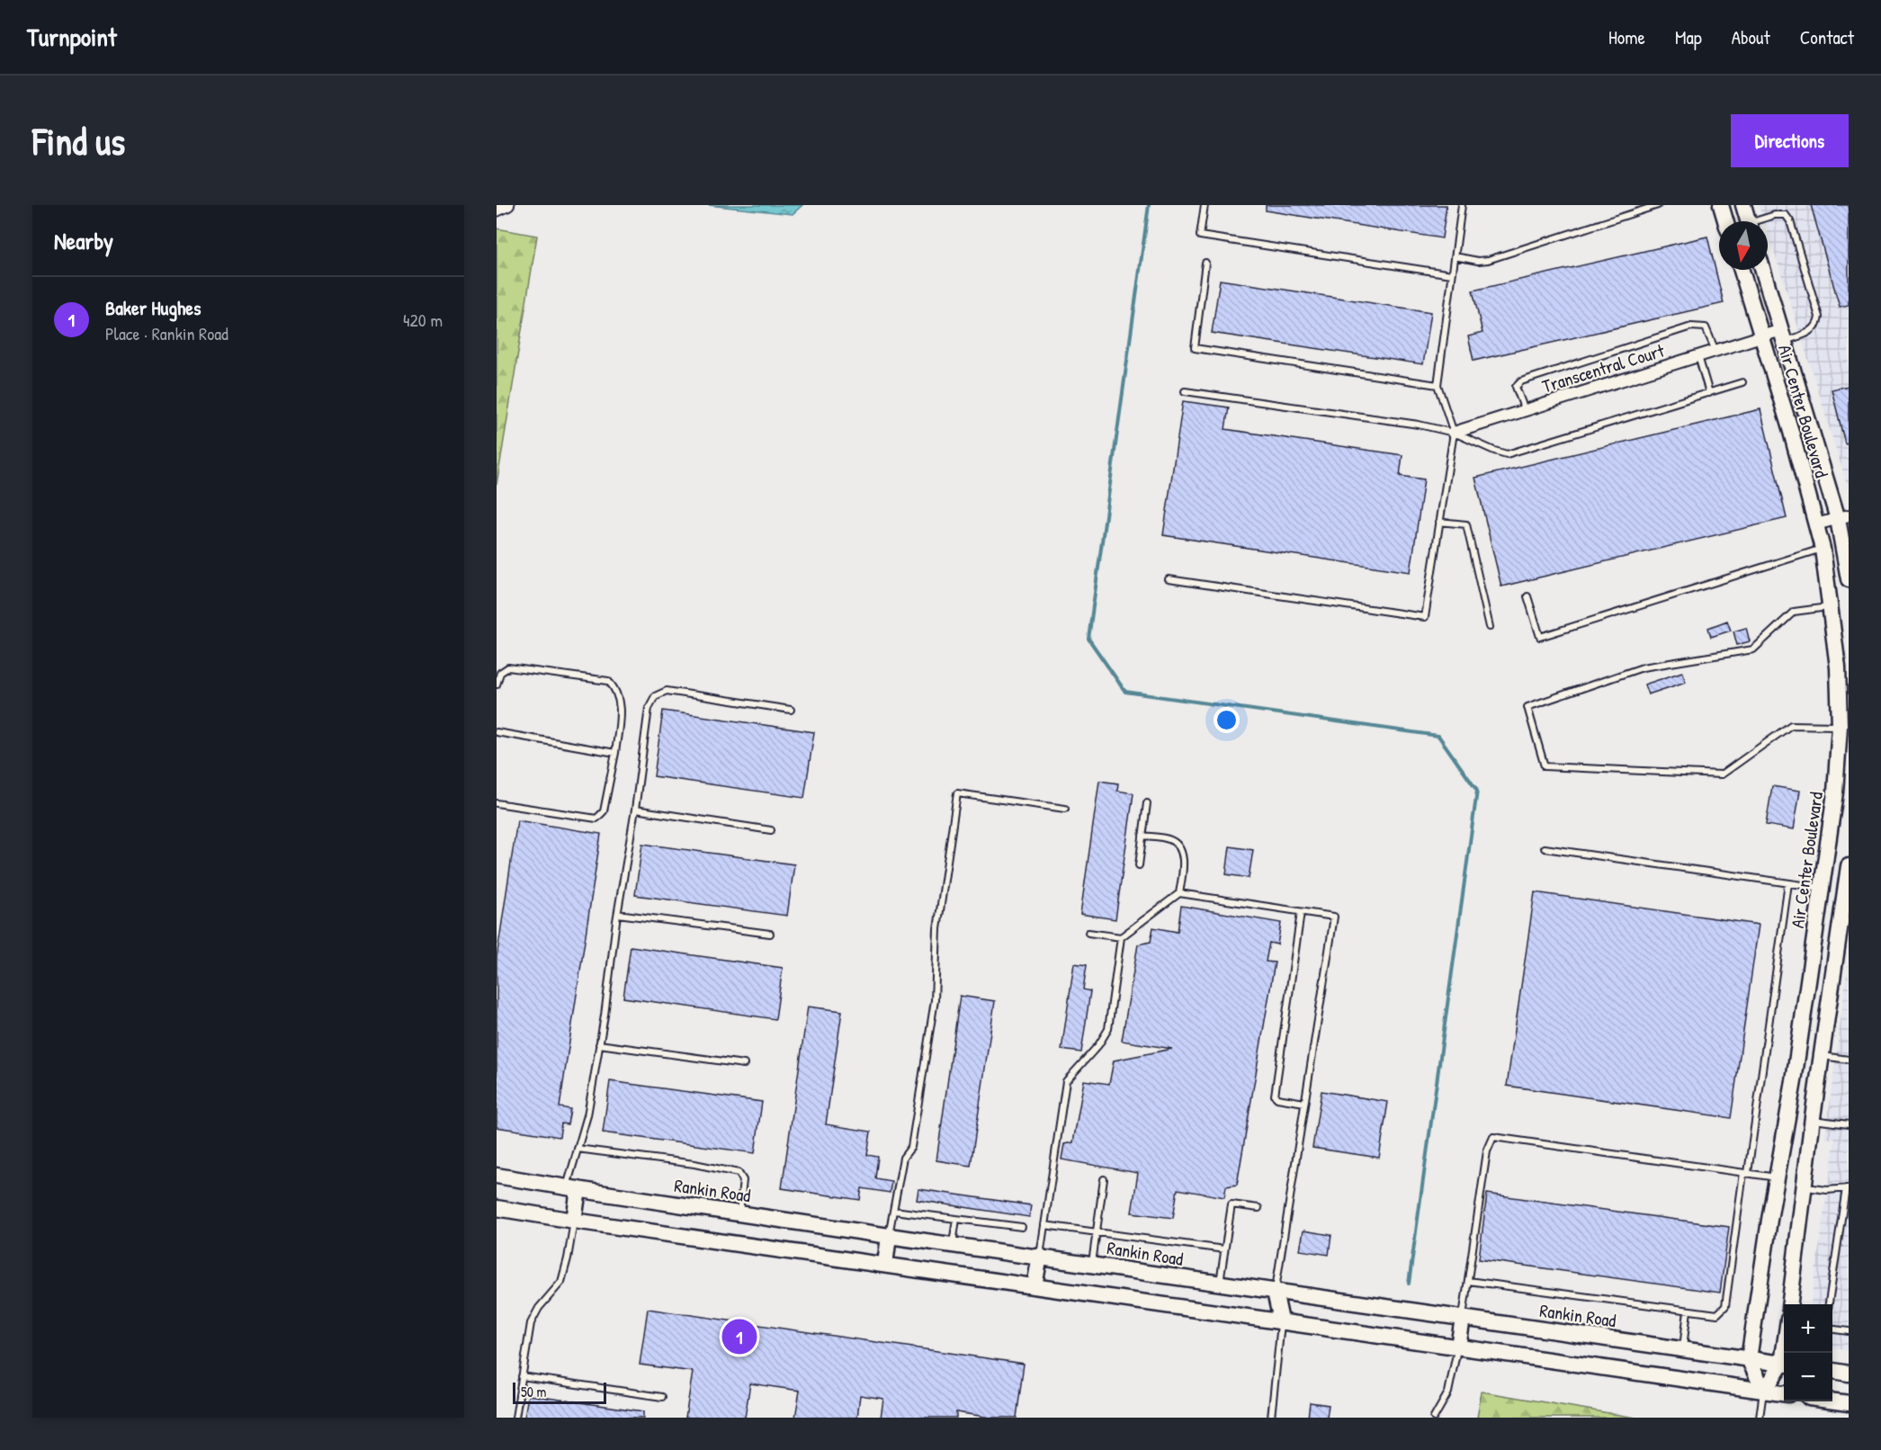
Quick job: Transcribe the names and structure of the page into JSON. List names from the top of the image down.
{
  "streets": {
    "main road": ["Air Center Boulevard", "Rankin Road"],
    "street": ["Transcentral Court"]
  },
  "crossings": [
    ["Transcentral Court", "Air Center Boulevard"],
    ["Air Center Boulevard", "Rankin Road"]
  ],
  "scale_bar": "50 m",
  "north": "bottom",
  "page": {
    "header": "Turnpoint",
    "nav": [
      "Home",
      "Map",
      "About",
      "Contact"
    ],
    "buttons": "Directions",
    "title": "Find us",
    "heading": "Nearby",
    "list": [
      {
        "mark": "1",
        "name": "Baker Hughes",
        "note": "Place · Rankin Road",
        "value": "420 m"
      }
    ],
    "map_buttons": ["+", "−"],
    "pins": "1",
    "scale": "50 m"
  }
}
